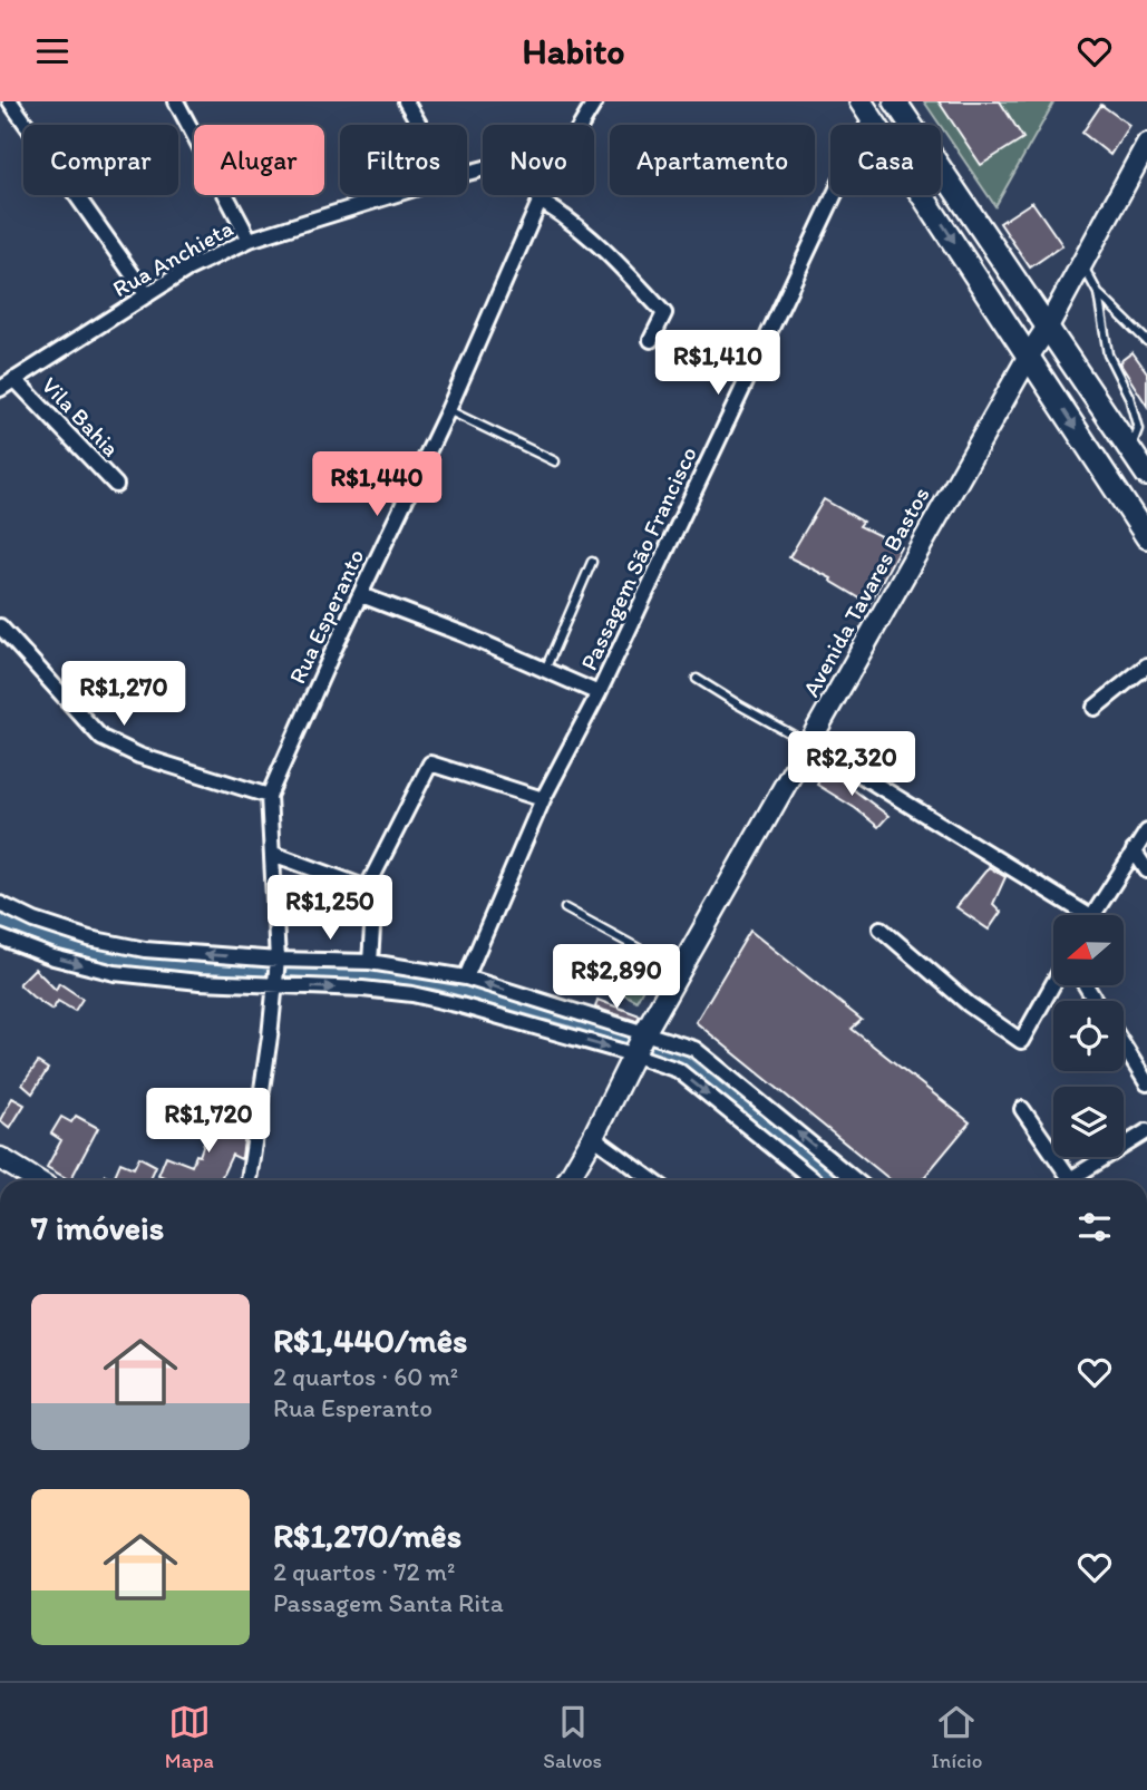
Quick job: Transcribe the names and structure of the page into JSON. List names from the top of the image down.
{
  "streets": {
    "main road": ["Avenida Tavares Bastos"],
    "street": [
      "Rua Anchieta",
      "Vila Bahia",
      "Passagem São Francisco",
      "Rua Esperanto"
    ]
  },
  "crossings": [
    ["Rua Anchieta", "Vila Bahia"]
  ],
  "north": "left",
  "page": {
    "header": "Habito",
    "chip": [
      "Comprar",
      "Alugar",
      "Filtros",
      "Novo",
      "Apartamento",
      "Casa"
    ],
    "price": [
      "R$1,410",
      "R$1,440",
      "R$1,270",
      "R$2,320",
      "R$1,250",
      "R$2,890",
      "R$1,720"
    ],
    "heading": "7 imóveis",
    "list": [
      {
        "name": "R$1,440/mês",
        "note": "2 quartos · 60 m² · Rua Esperanto"
      },
      {
        "name": "R$1,270/mês",
        "note": "2 quartos · 72 m² · Passagem Santa Rita"
      }
    ],
    "tabs": ["Mapa", "Salvos", "Início"]
  }
}
